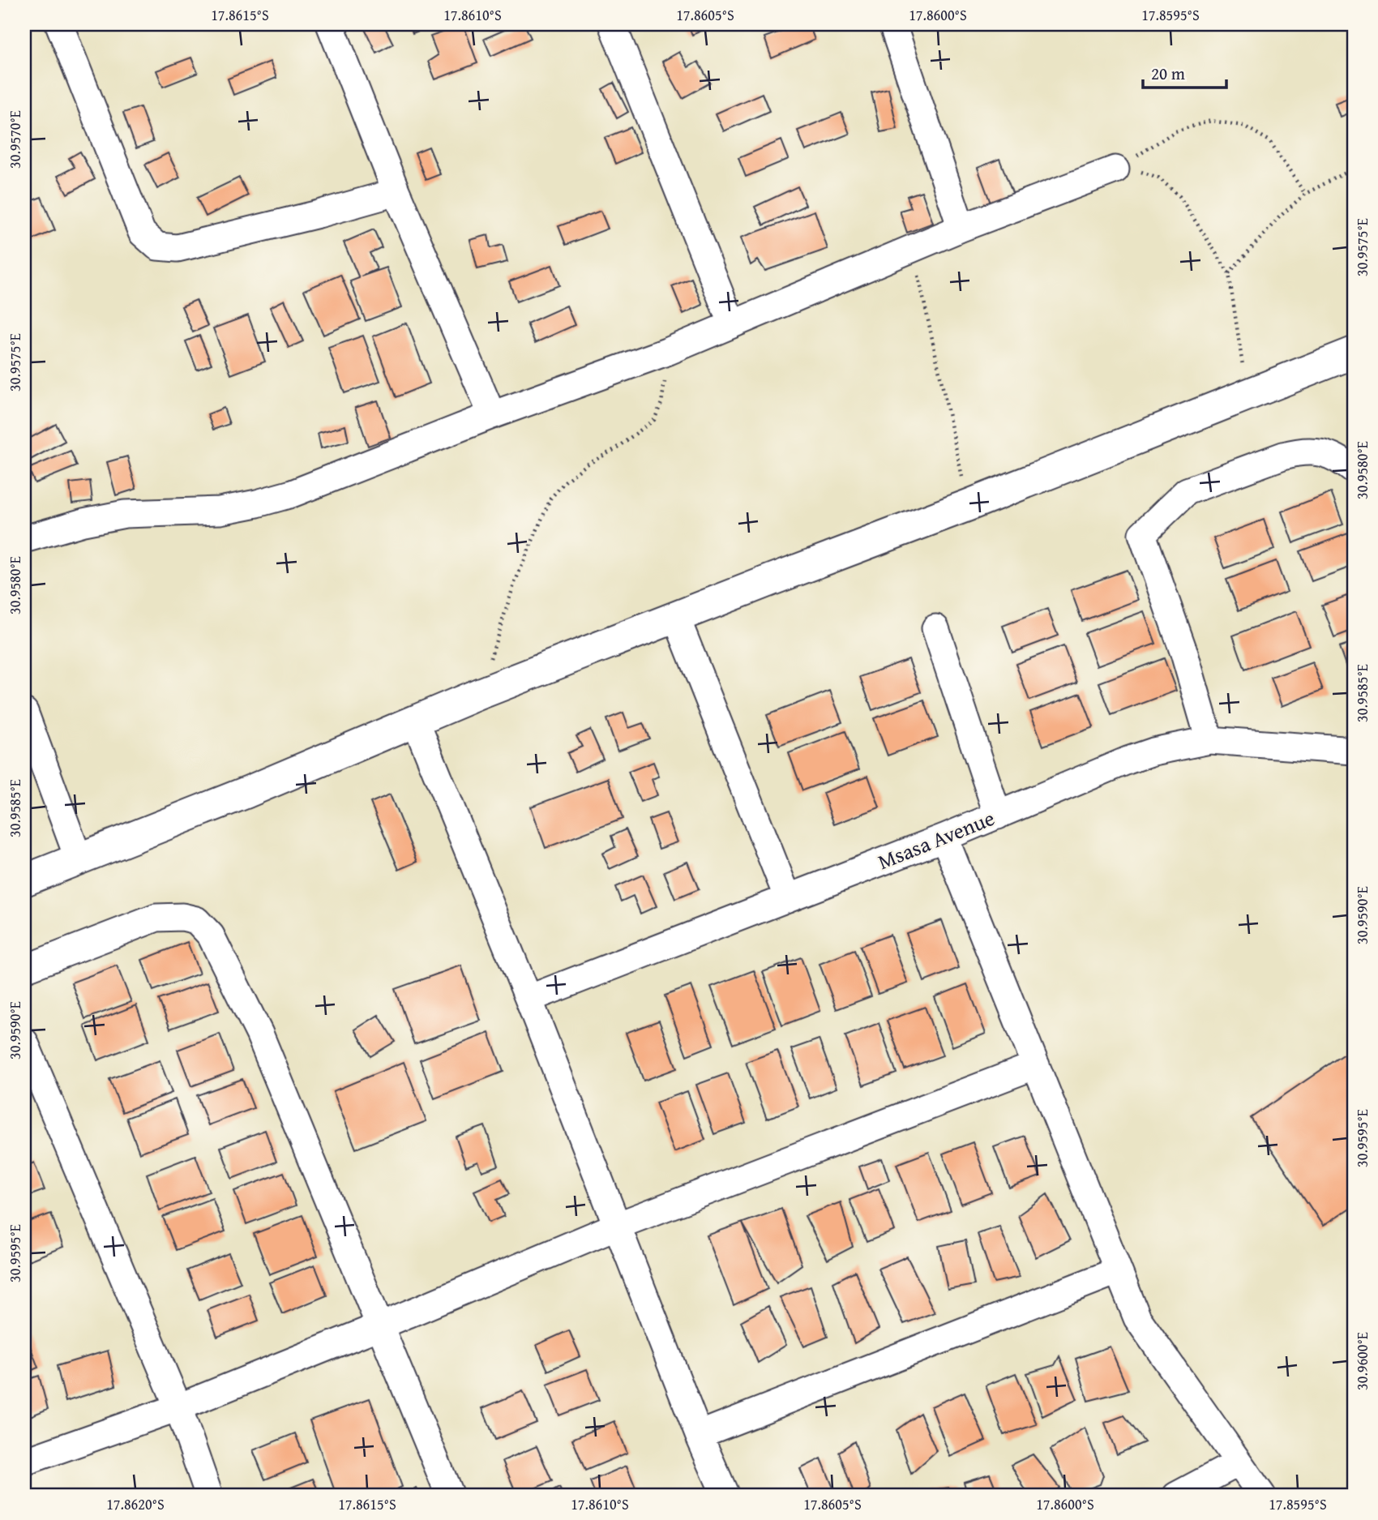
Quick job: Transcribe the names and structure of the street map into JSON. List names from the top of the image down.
{
  "streets": {
    "street": ["Msasa Avenue"]
  },
  "scale_bar": "20 m",
  "coordinates": [
    "17.8615°S",
    "17.8610°S",
    "17.8605°S",
    "17.8600°S",
    "17.8595°S",
    "30.9570°E",
    "30.9575°E",
    "30.9580°E",
    "30.9585°E",
    "30.9590°E",
    "30.9595°E",
    "30.9600°E",
    "17.8620°S"
  ]
}
